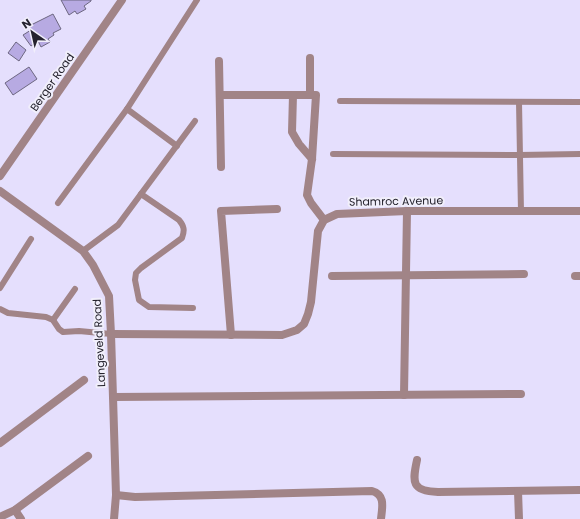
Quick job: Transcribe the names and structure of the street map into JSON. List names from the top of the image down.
{
  "streets": {
    "street": ["Berger Road", "Shamroc Avenue", "Langeveld Road"]
  },
  "north": "top left"
}
